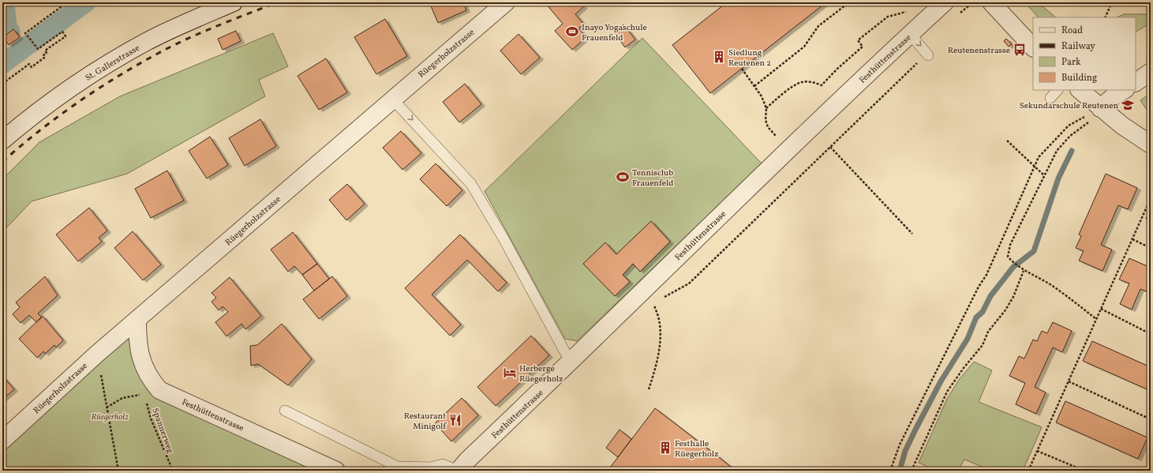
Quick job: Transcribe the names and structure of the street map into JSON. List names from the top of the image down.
{
  "streets": {
    "street": ["Rüegerholzstrasse", "Festhüttenstrasse", "St. Gallerstrasse"],
    "path": ["Spannerweg"]
  },
  "crossings": [
    ["Rüegerholzstrasse", "Festhüttenstrasse"]
  ],
  "parks": ["Rüegerholz"],
  "places": {
    "sports": ["Inayo Yogaschule Frauenfeld", "Tennisclub Frauenfeld"],
    "bus stop": ["Reutenenstrasse"],
    "building": ["Siedlung Reutenen 2", "Festhalle Rüegerholz"],
    "school or university": ["Sekundarschule Reutenen"],
    "hotel": ["Herberge Rüegerholz"],
    "restaurant": ["Restaurant Minigolf"]
  },
  "legend": [
    "Road",
    "Railway",
    "Park",
    "Building"
  ]
}
